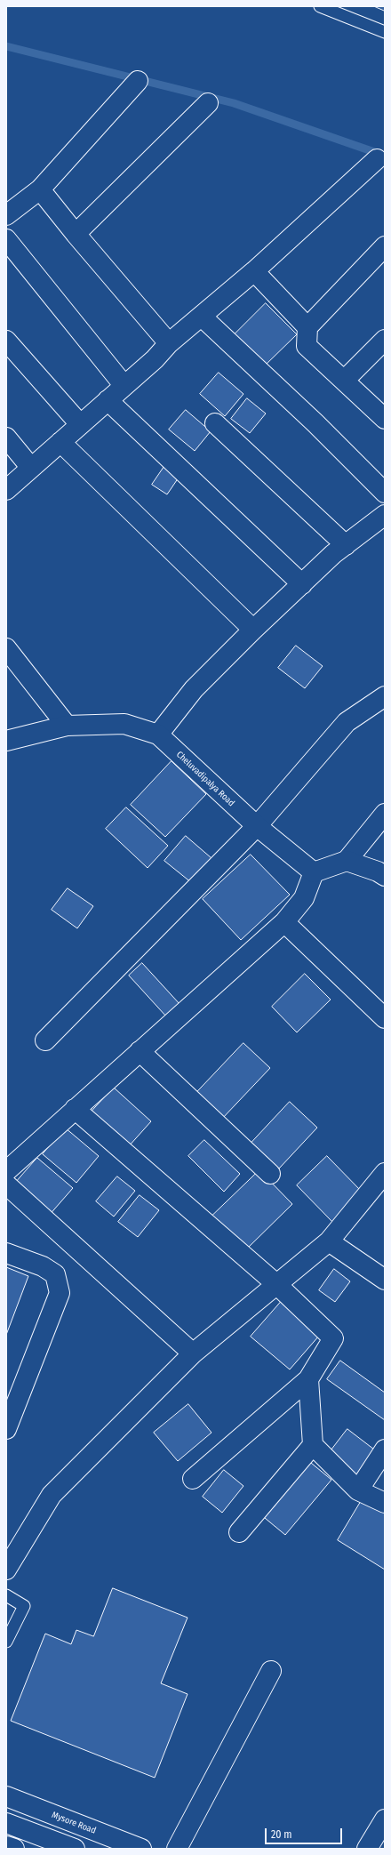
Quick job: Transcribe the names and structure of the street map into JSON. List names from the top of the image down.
{
  "streets": {
    "main road": ["Cheluvadipalya Road", "Mysore Road"]
  },
  "scale_bar": "20 m"
}
